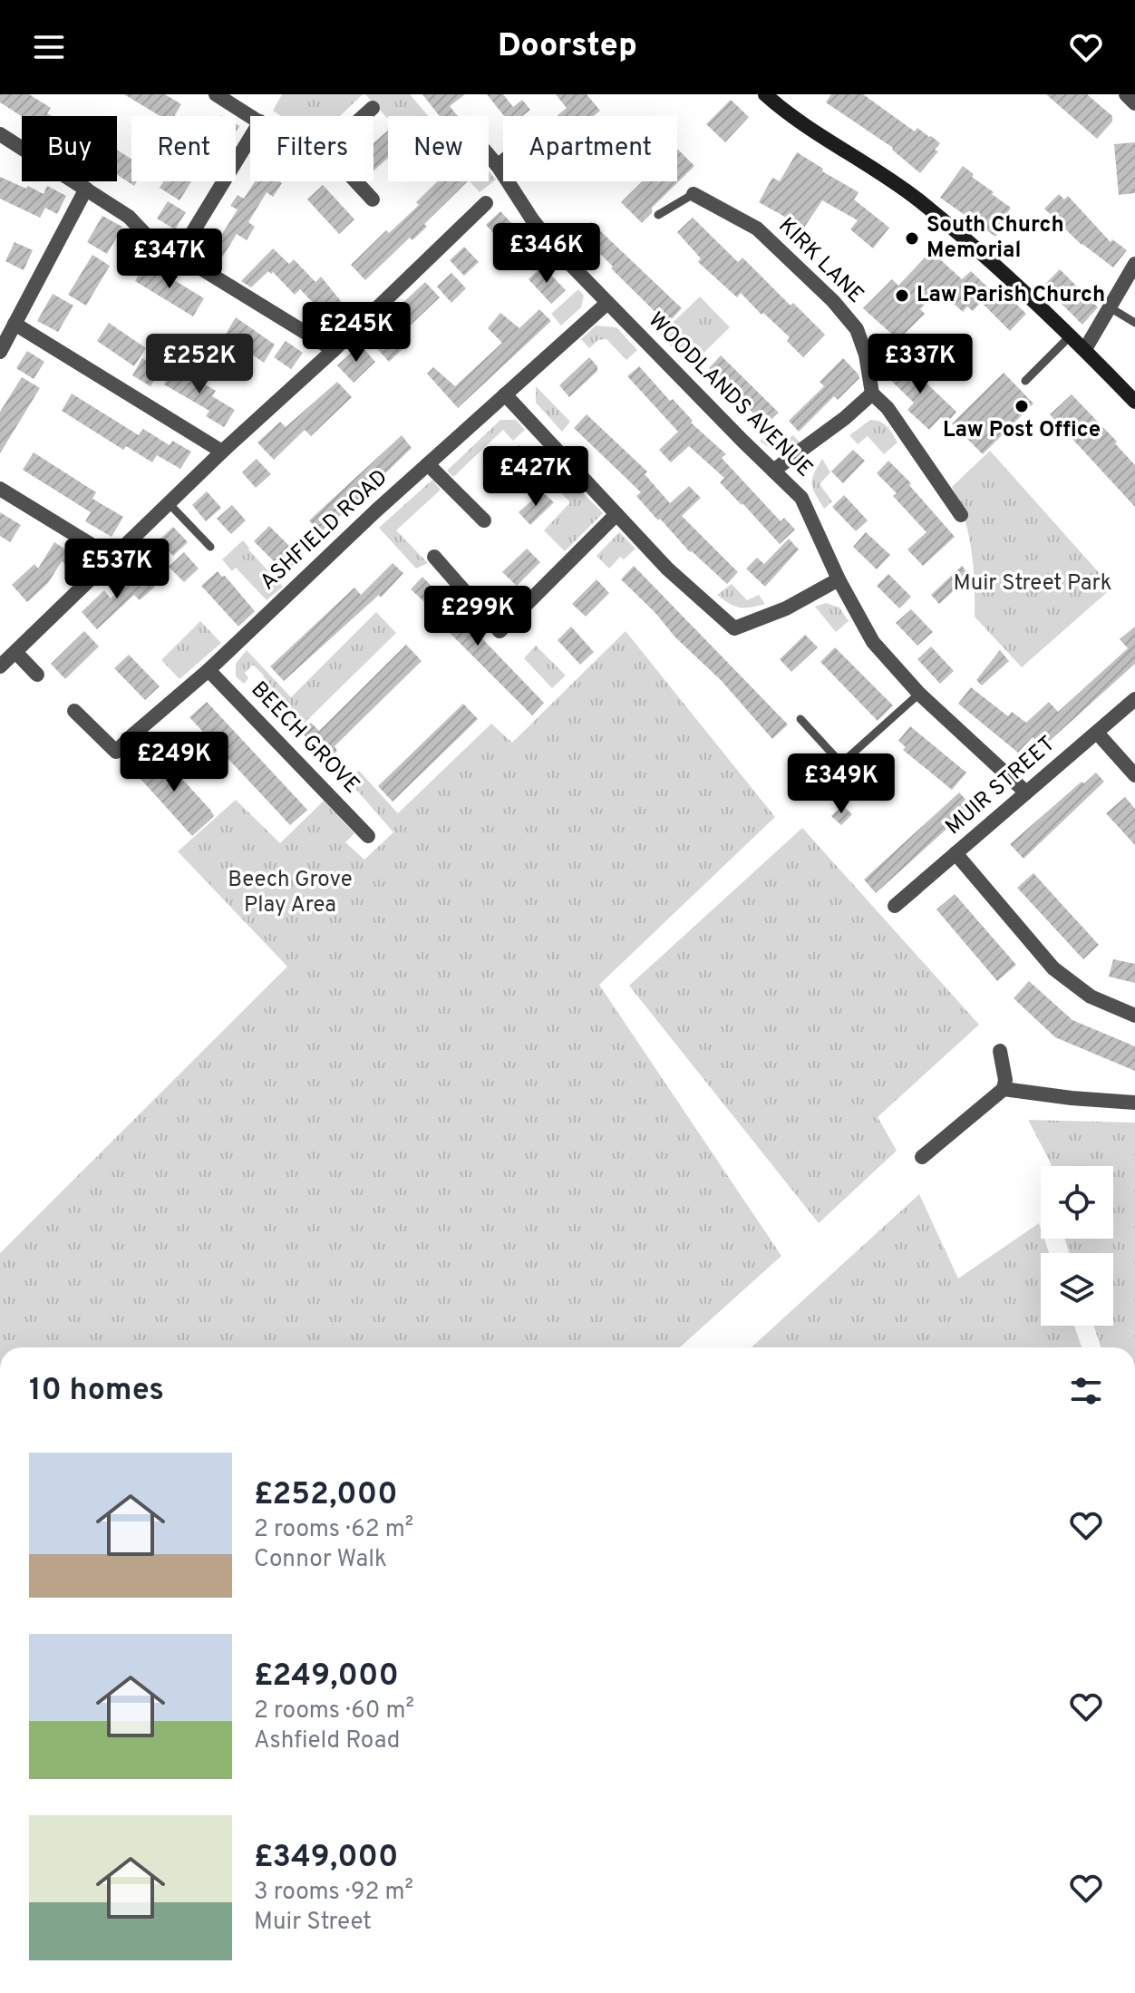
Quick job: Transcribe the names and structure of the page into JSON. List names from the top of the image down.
{
  "streets": {
    "street": [
      "KIRK LANE",
      "WOODLANDS AVENUE",
      "ASHFIELD ROAD",
      "BEECH GROVE",
      "MUIR STREET"
    ]
  },
  "crossings": [
    ["WOODLANDS AVENUE", "ASHFIELD ROAD"],
    ["WOODLANDS AVENUE", "MUIR STREET"],
    ["ASHFIELD ROAD", "BEECH GROVE"]
  ],
  "parks": ["Muir Street Park", "Beech Grove Play Area"],
  "places": ["South Church Memorial", "Law Parish Church", "Law Post Office"],
  "page": {
    "header": "Doorstep",
    "chip": [
      "Buy",
      "Rent",
      "Filters",
      "New",
      "Apartment"
    ],
    "price": [
      "£346K",
      "£347K",
      "£245K",
      "£252K",
      "£337K",
      "£427K",
      "£537K",
      "£299K",
      "£249K",
      "£349K"
    ],
    "heading": "10 homes",
    "list": [
      {
        "name": "£252,000",
        "note": "2 rooms · 62 m² · Connor Walk"
      },
      {
        "name": "£249,000",
        "note": "2 rooms · 60 m² · Ashfield Road"
      },
      {
        "name": "£349,000",
        "note": "3 rooms · 92 m² · Muir Street"
      }
    ]
  }
}
